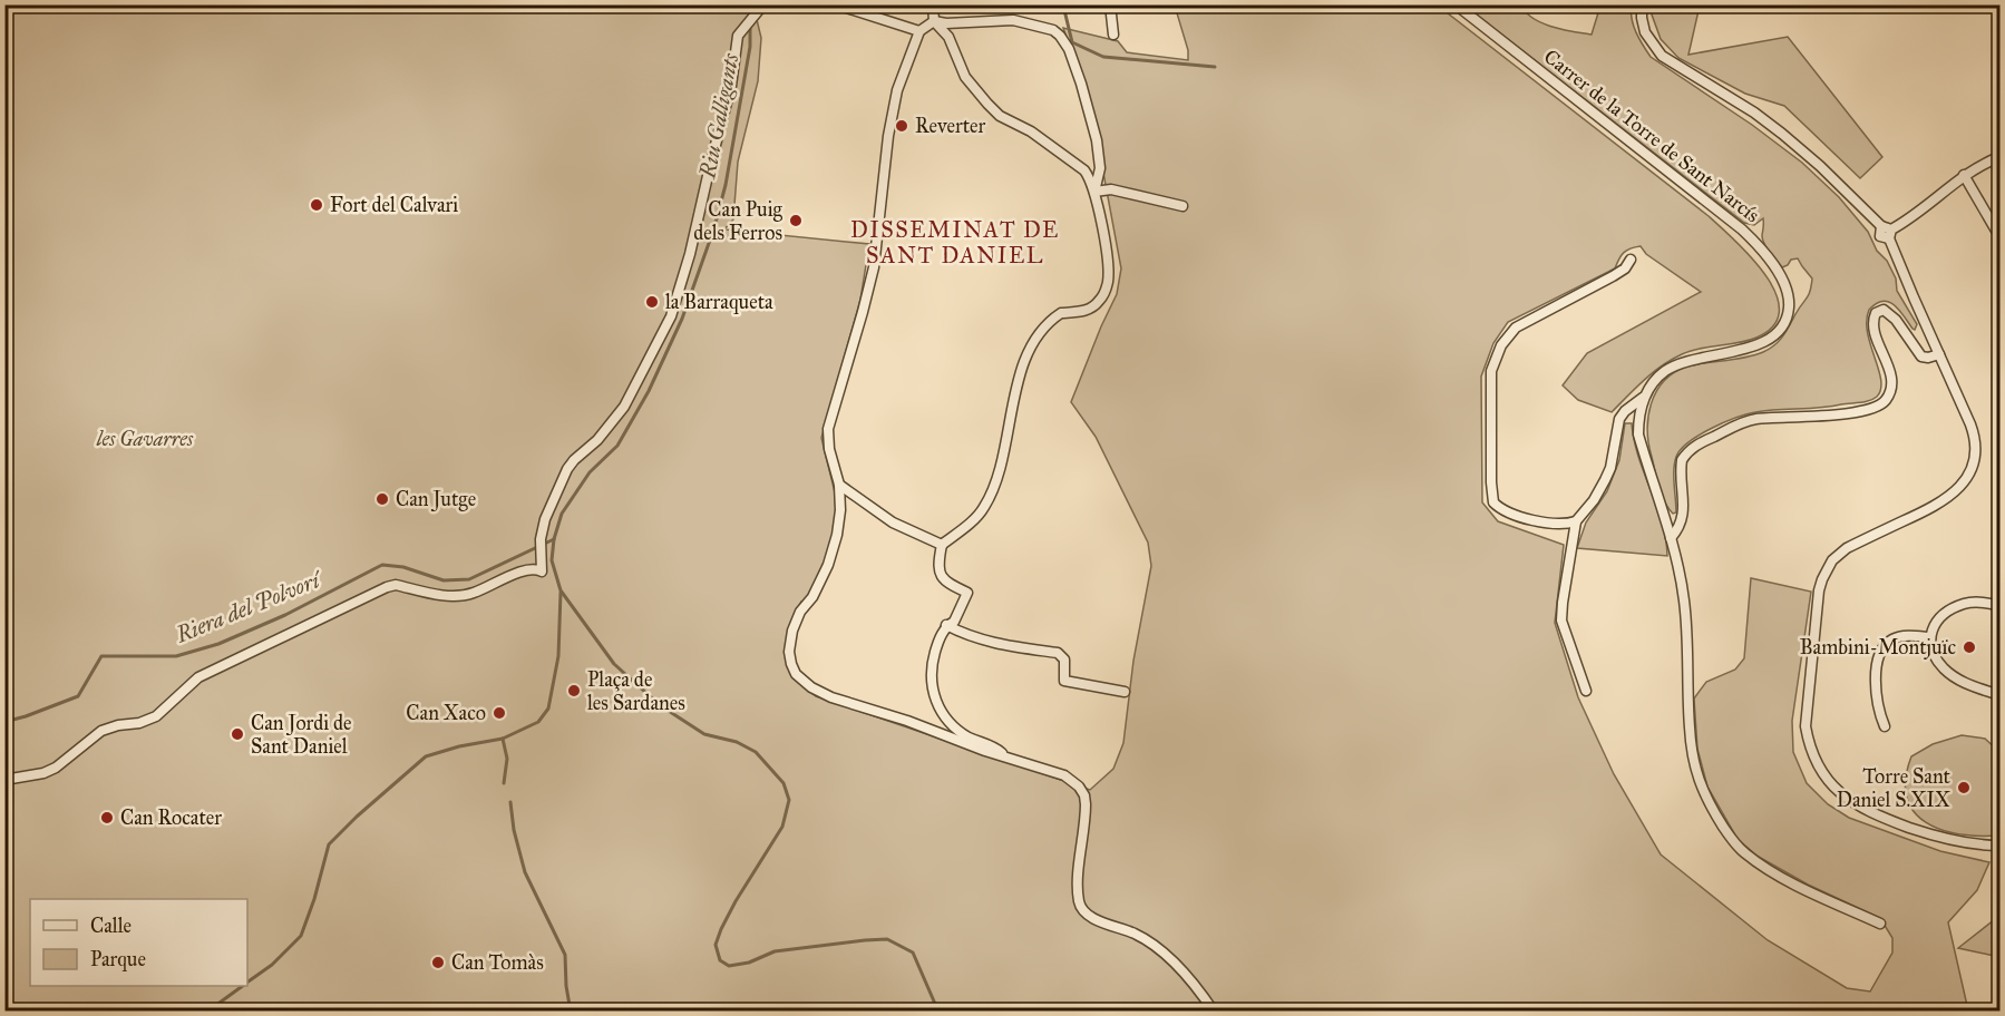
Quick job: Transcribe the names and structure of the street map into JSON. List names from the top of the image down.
{
  "streets": {
    "street": ["Carrer de la Torre de Sant Narcís"]
  },
  "districts": ["DISSEMINAT DE SANT DANIEL"],
  "water": ["Riu Galligants", "Riera del Polvorí"],
  "parks": ["les Gavarres"],
  "places": [
    "Reverter",
    "Fort del Calvari",
    "Can Puig dels Ferros",
    "la Barraqueta",
    "Can Jutge",
    "Bambini-Montjuïc",
    "Plaça de les Sardanes",
    "Can Xaco",
    "Can Jordi de Sant Daniel",
    "Torre Sant Daniel S.XIX",
    "Can Rocater",
    "Can Tomàs"
  ],
  "legend": ["Calle", "Parque"]
}
